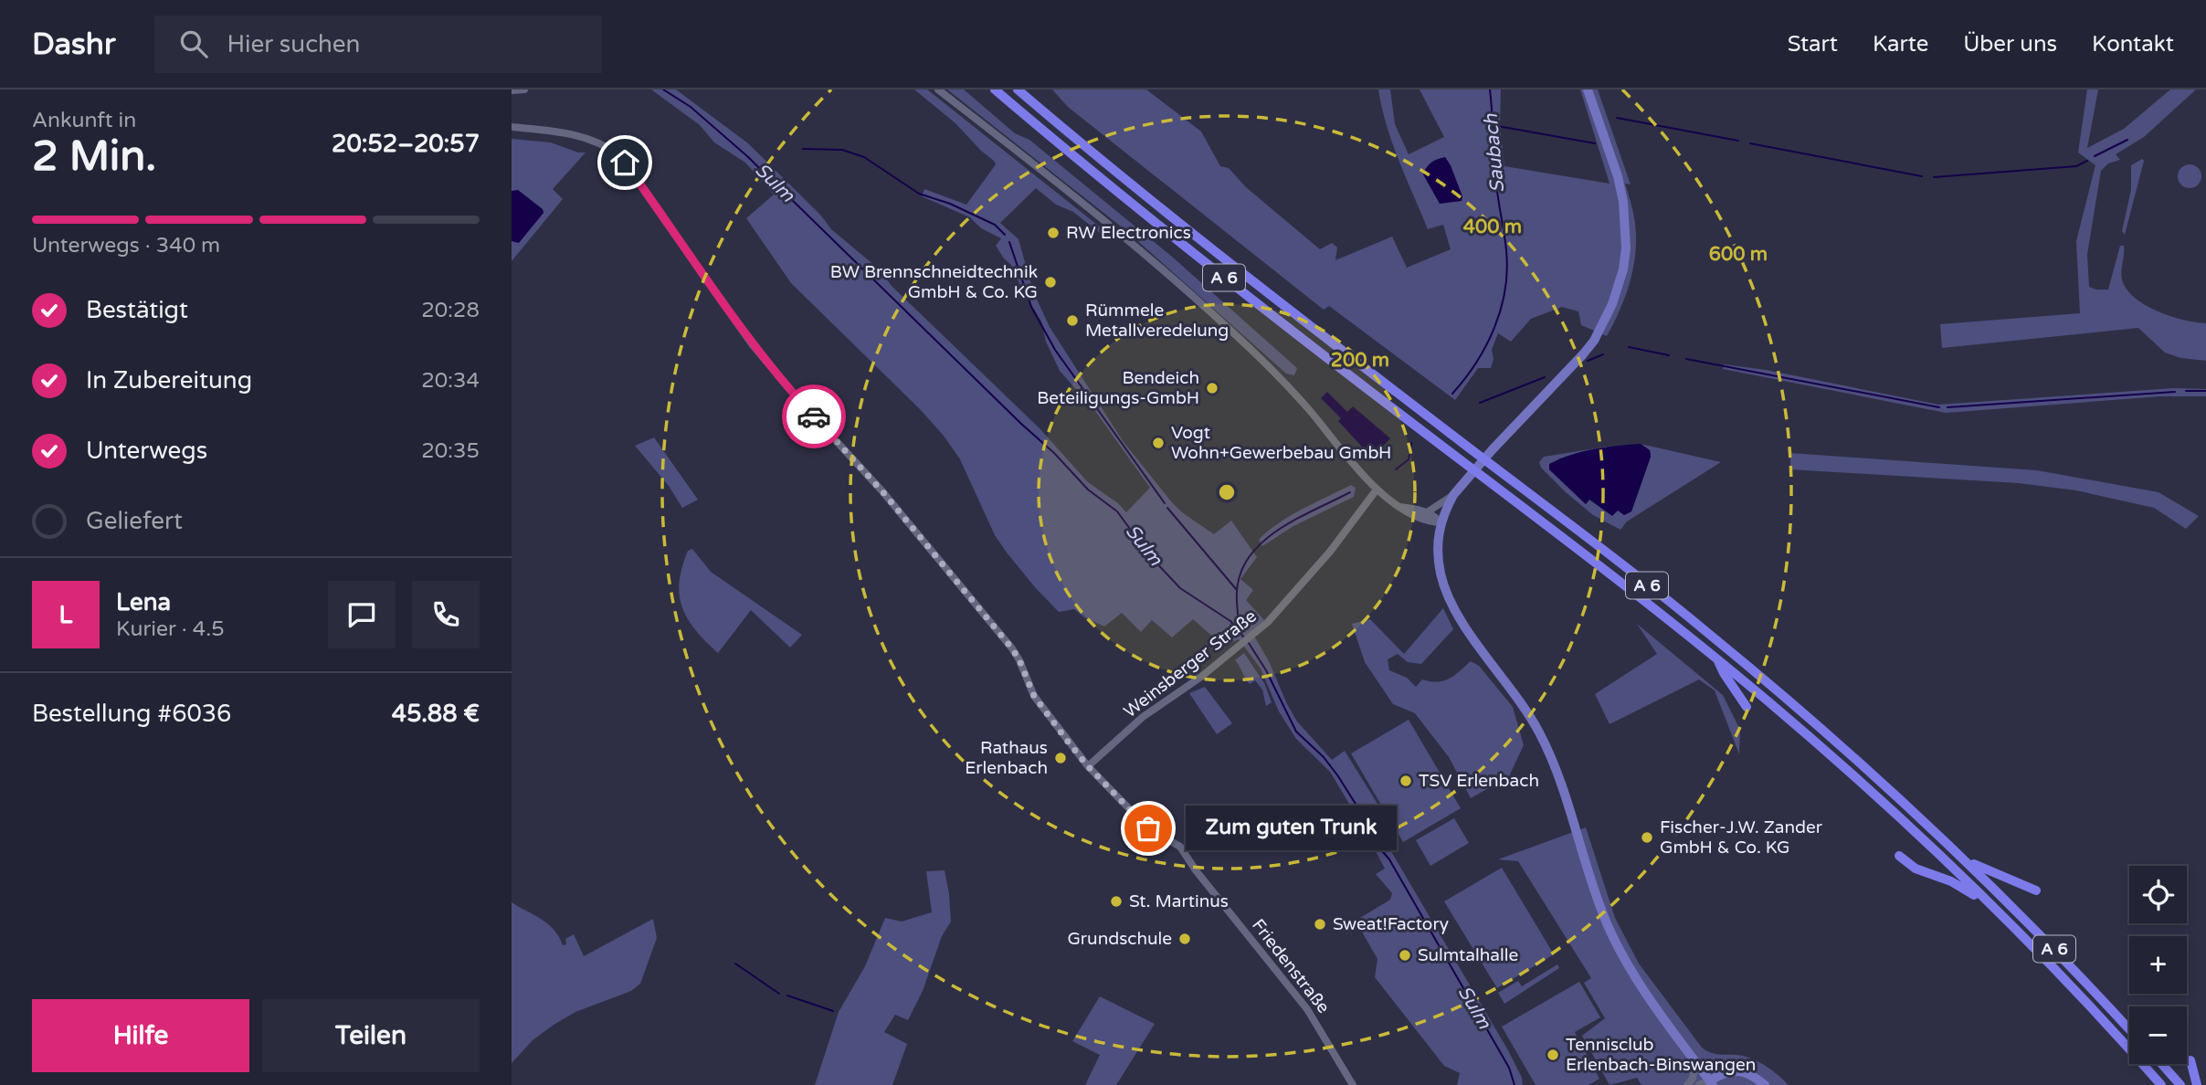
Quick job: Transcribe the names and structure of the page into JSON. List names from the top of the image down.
{
  "streets": {
    "highway": ["A 6"],
    "street": ["Weinsberger Straße", "Friedenstraße"]
  },
  "crossings": [
    ["Weinsberger Straße", "Friedenstraße"]
  ],
  "water": ["Saubach", "Sulm"],
  "places": [
    "RW Electronics",
    "BW Brennschneidtechnik GmbH & Co. KG",
    "Rümmele Metallveredelung",
    "Bendeich Beteiligungs-GmbH",
    "Vogt Wohn+Gewerbebau GmbH",
    "Rathaus Erlenbach",
    "TSV Erlenbach",
    "Zum guten Trunk",
    "Fischer-J.W. Zander GmbH & Co. KG",
    "St. Martinus",
    "Sweat!Factory",
    "Grundschule",
    "Sulmtalhalle",
    "Tennisclub Erlenbach-Binswangen"
  ],
  "page": {
    "header": "Dashr",
    "search": "Hier suchen",
    "nav": [
      "Start",
      "Karte",
      "Über uns",
      "Kontakt"
    ],
    "heading": ["2 Min.", "Ankunft in", "20:52–20:57"],
    "panel": [
      "Lena",
      "Kurier · 4.5",
      "Bestellung #6036",
      "45.88 €"
    ],
    "bar": "Unterwegs · 340 m",
    "list": [
      ["Bestätigt", "20:28"],
      ["In Zubereitung", "20:34"],
      ["Unterwegs", "20:35"],
      "Geliefert"
    ],
    "round": "L",
    "bubble": "Zum guten Trunk",
    "map_buttons": ["+", "−"],
    "buttons": ["Hilfe", "Teilen"]
  },
  "rings": ["400 m", "600 m", "200 m"]
}
